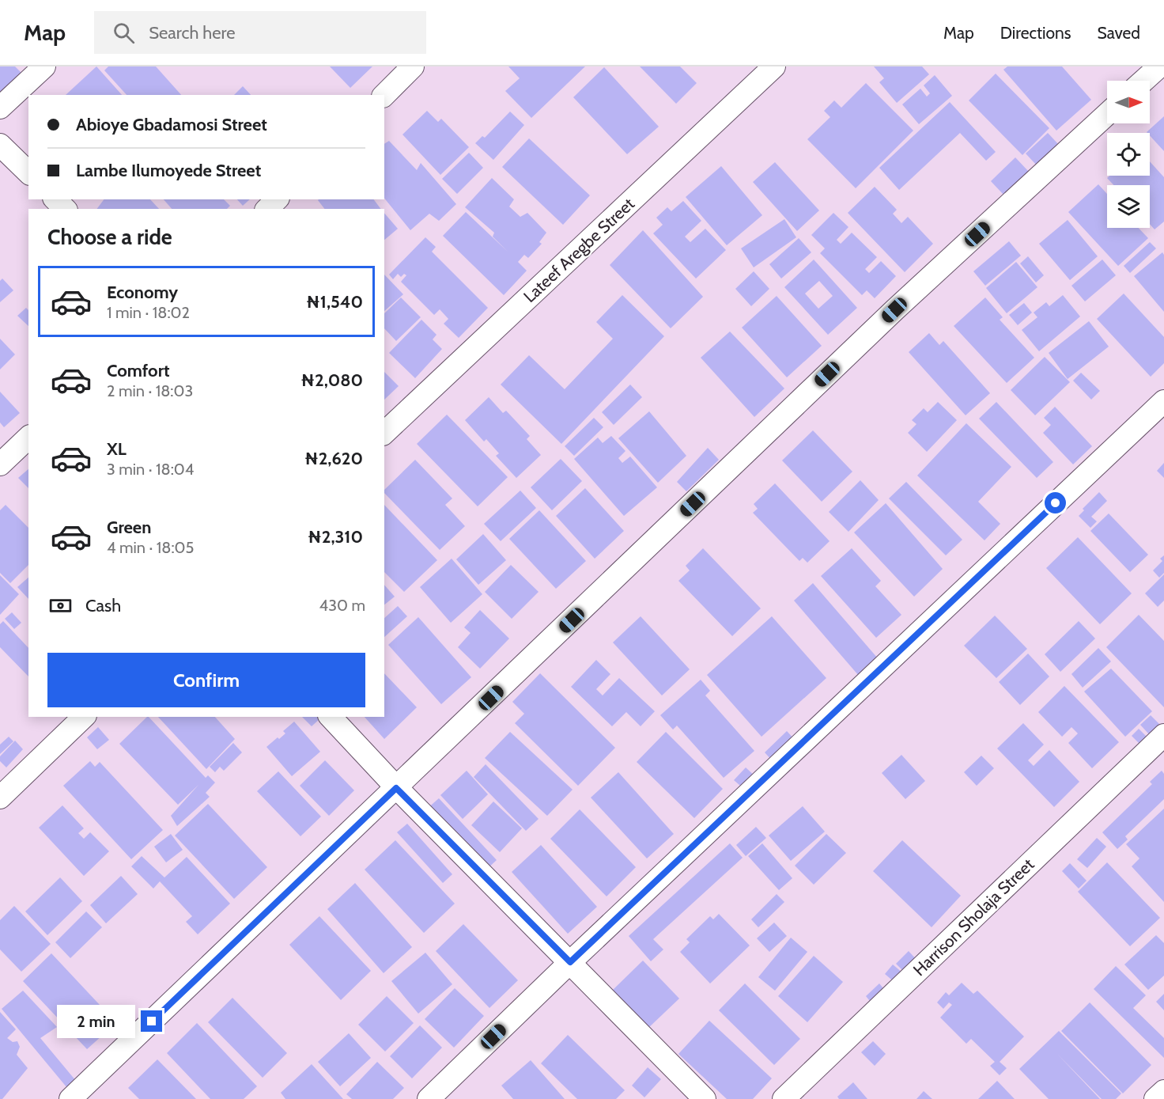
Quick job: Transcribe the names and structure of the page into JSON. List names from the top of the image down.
{
  "streets": {
    "street": ["Lateef Aregbe Street", "Harrison Sholaja Street"]
  },
  "north": "right",
  "page": {
    "header": "Map",
    "search": "Search here",
    "nav": ["Map", "Directions", "Saved"],
    "banner": ["Abioye Gbadamosi Street", "Lambe Ilumoyede Street"],
    "heading": "Choose a ride",
    "list": [
      {
        "name": "Economy",
        "note": "1 min · 18:02",
        "value": "₦1,540"
      },
      {
        "name": "Comfort",
        "note": "2 min · 18:03",
        "value": "₦2,080"
      },
      {
        "name": "XL",
        "note": "3 min · 18:04",
        "value": "₦2,620"
      },
      {
        "name": "Green",
        "note": "4 min · 18:05",
        "value": "₦2,310"
      }
    ],
    "pay": ["Cash", "430 m"],
    "buttons": "Confirm",
    "bubble": "2 min"
  }
}
